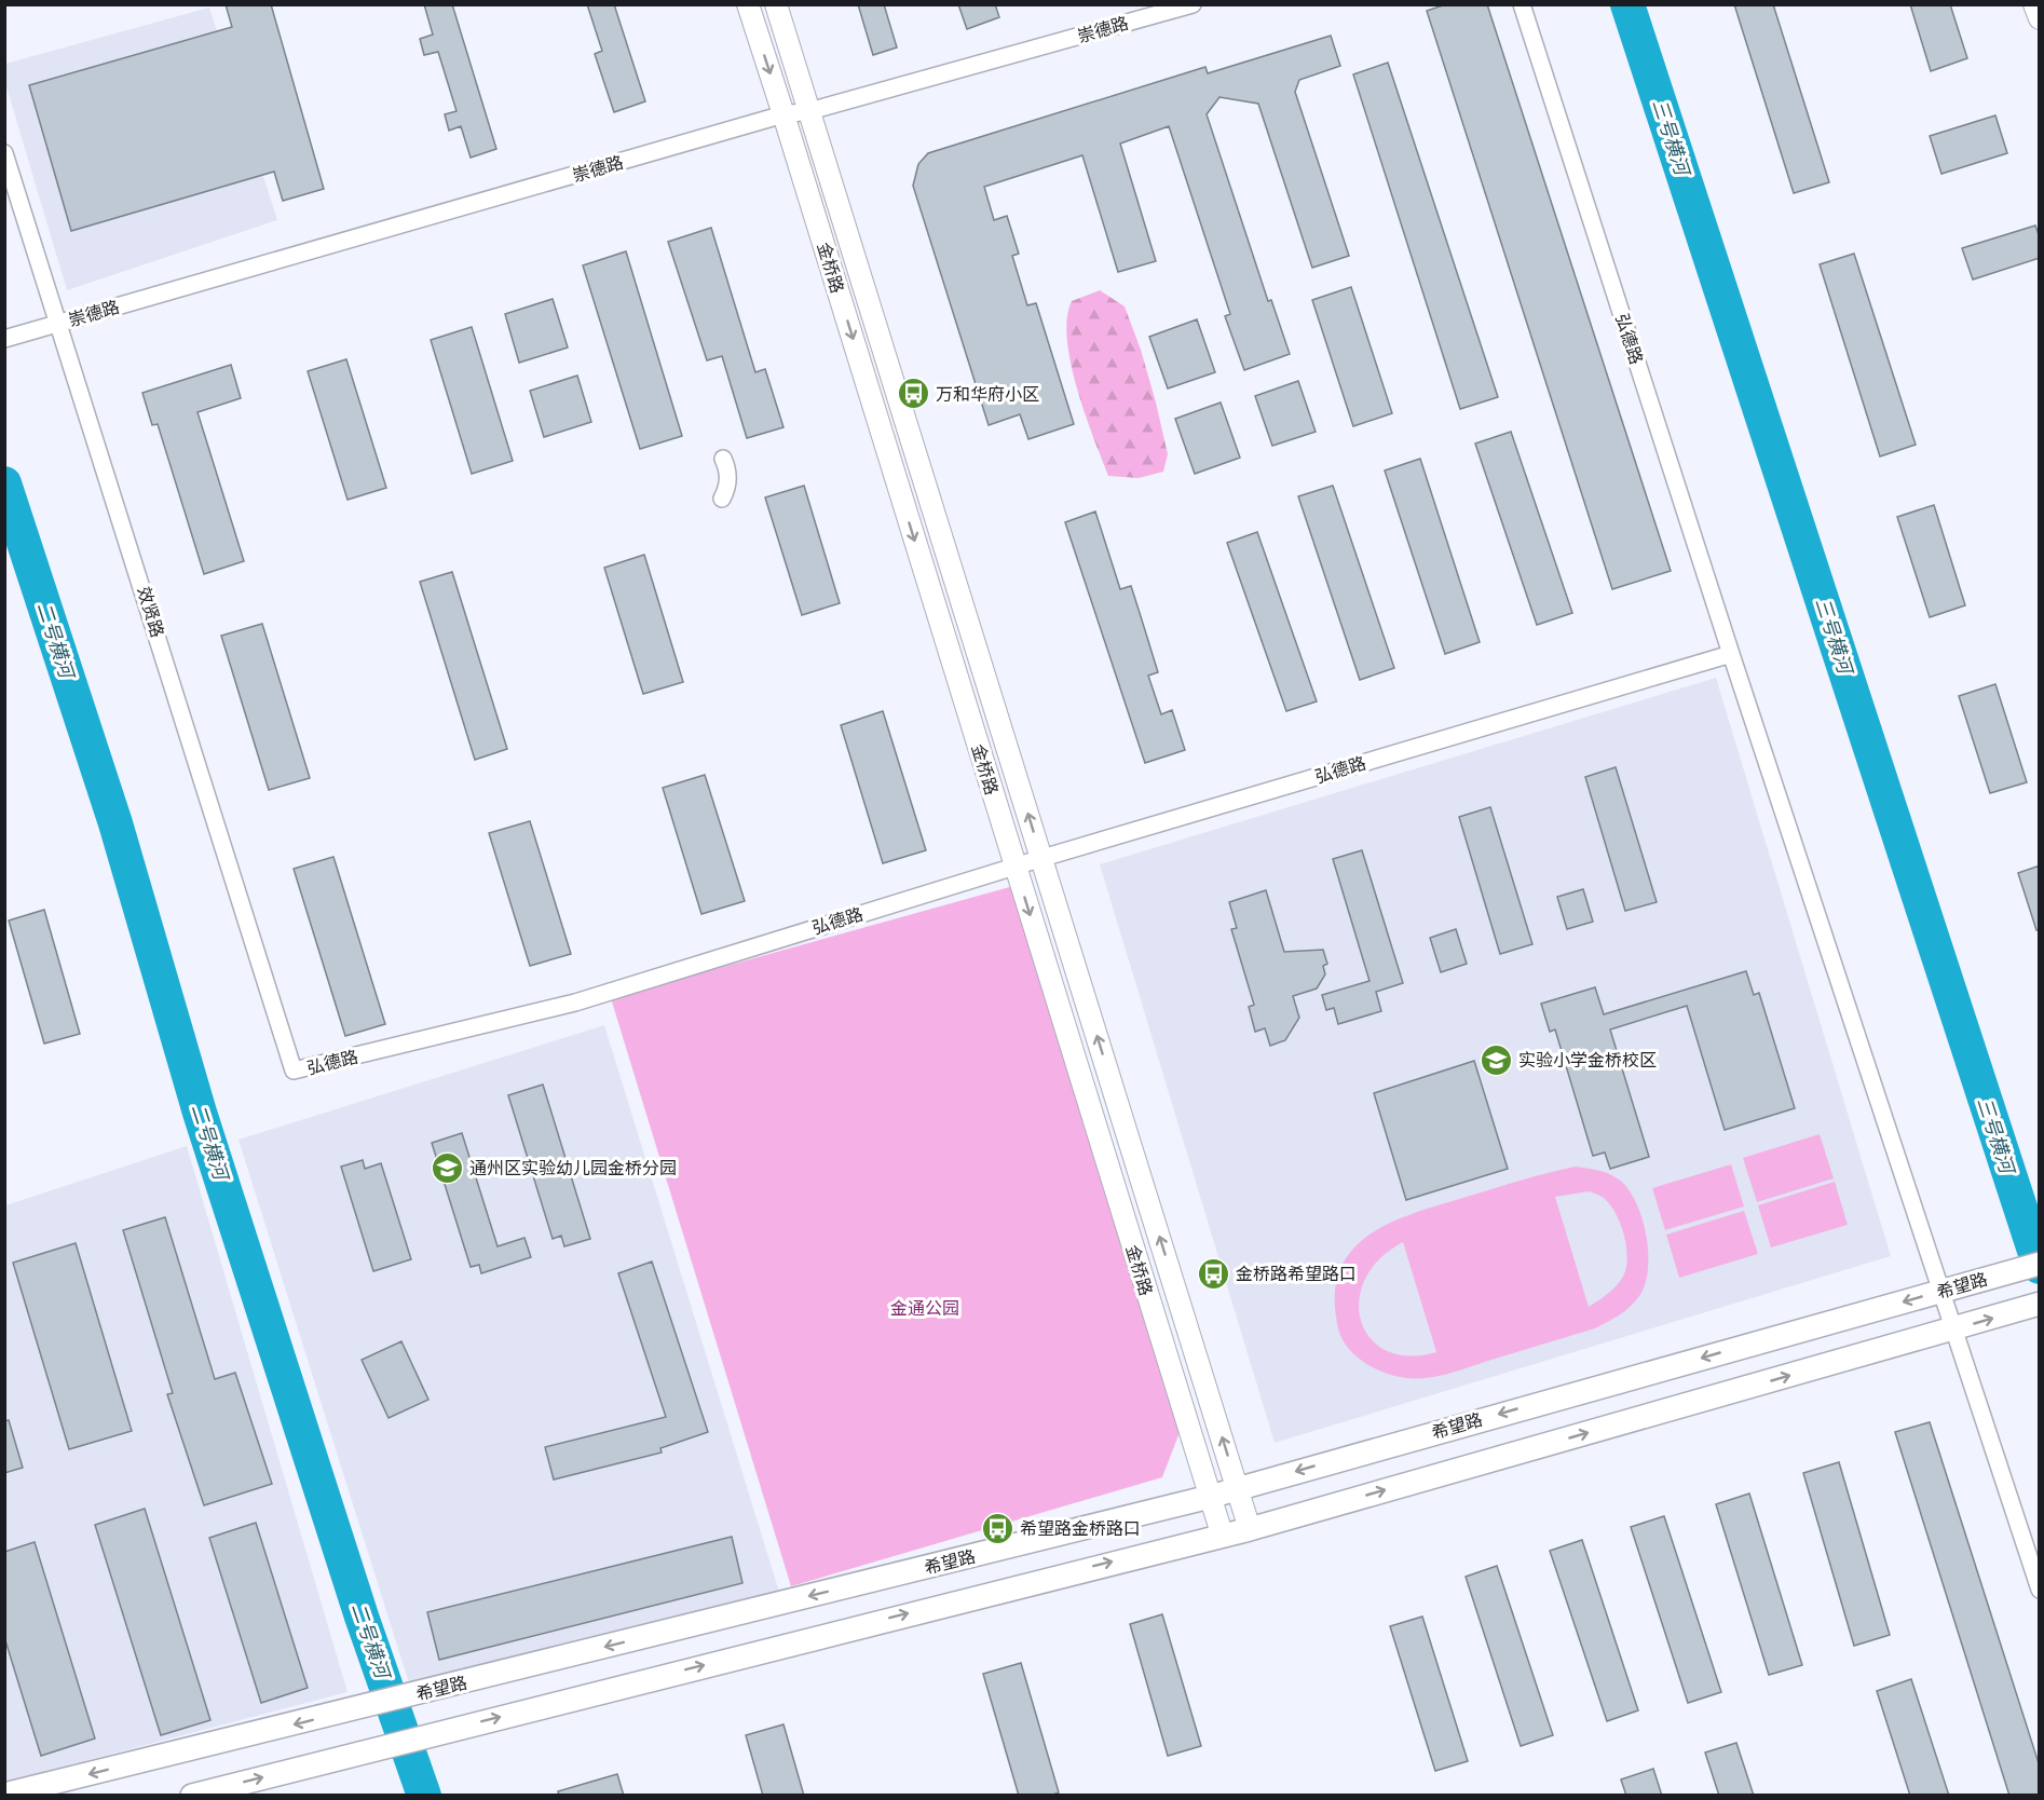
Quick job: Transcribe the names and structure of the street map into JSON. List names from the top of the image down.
{
  "streets": {
    "main road": ["希望路"],
    "street": [
      "崇德路",
      "金桥路",
      "弘德路",
      "效贤路"
    ]
  },
  "crossings": [
    ["崇德路", "金桥路"],
    ["崇德路", "效贤路"],
    ["金桥路", "弘德路"],
    ["金桥路", "希望路"],
    ["弘德路", "效贤路"]
  ],
  "water": ["三号横河", "二号横河"],
  "parks": ["金通公园"],
  "places": {
    "bus stop": ["万和华府小区", "金桥路希望路口", "希望路金桥路口"],
    "school or university": ["实验小学金桥校区", "通州区实验幼儿园金桥分园"]
  }
}
